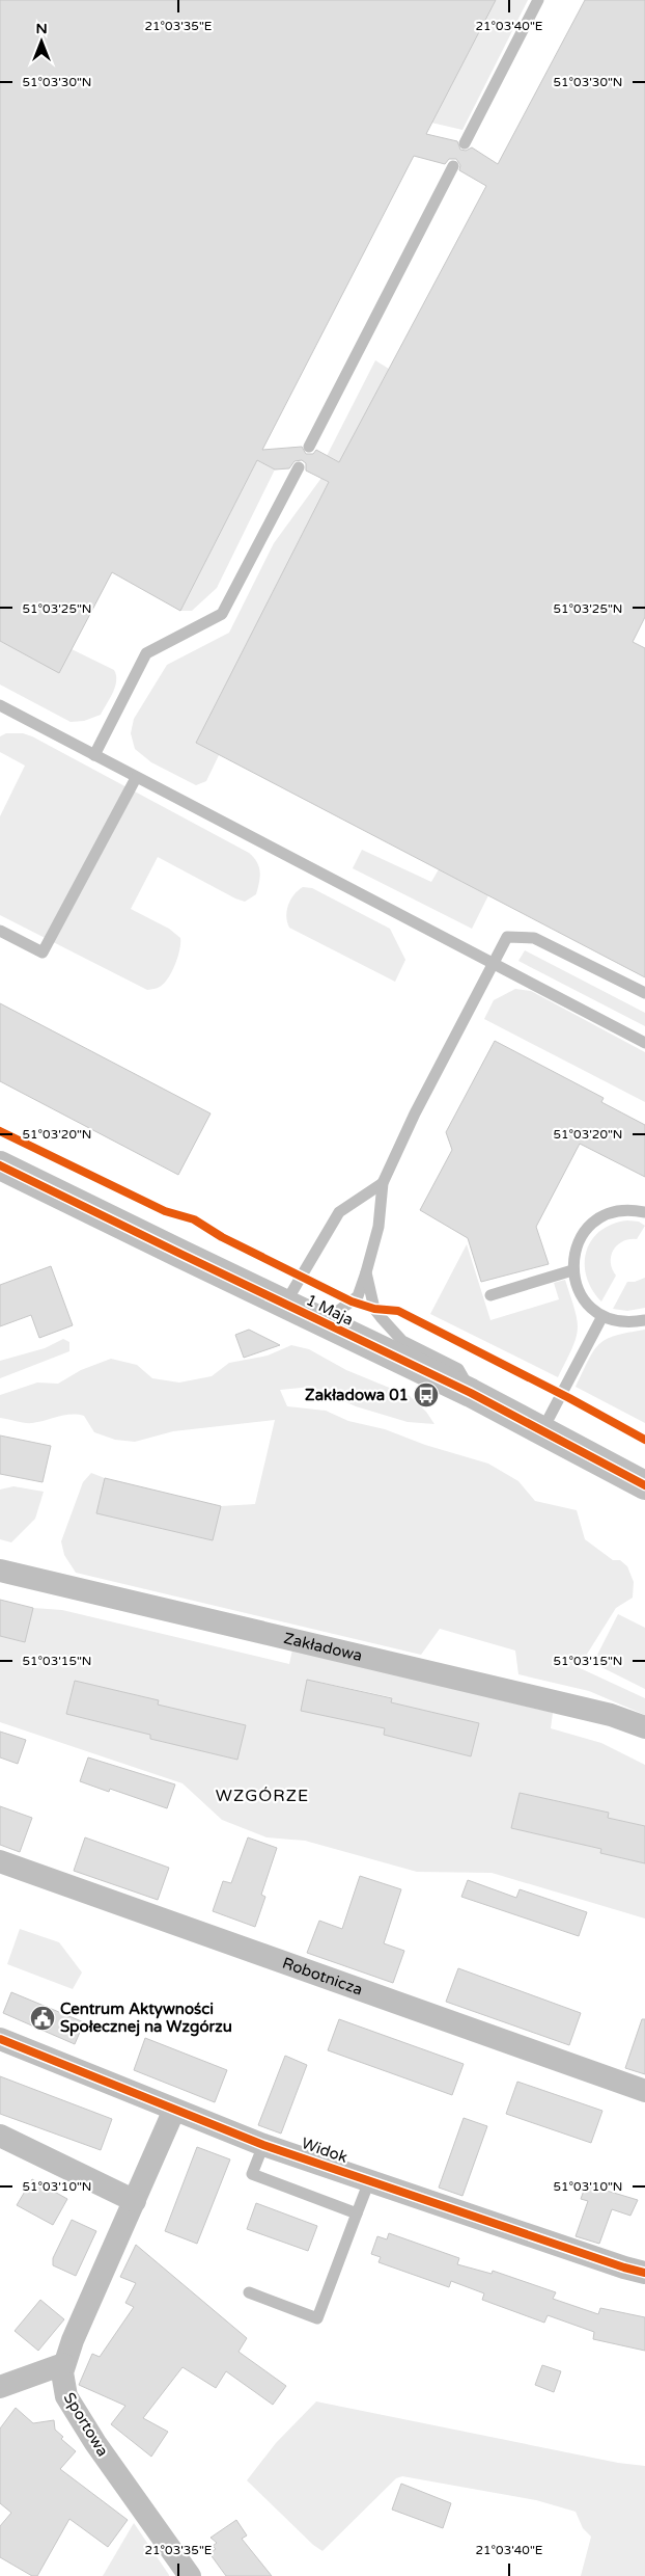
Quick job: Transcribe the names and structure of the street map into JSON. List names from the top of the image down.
{
  "streets": {
    "street": [
      "1 Maja",
      "Zakładowa",
      "Robotnicza",
      "Widok",
      "Sportowa"
    ]
  },
  "districts": ["WZGÓRZE"],
  "places": {
    "bus stop": ["Zakładowa 01"],
    "public building": ["Centrum Aktywności Społecznej na Wzgórzu"]
  },
  "north": "top",
  "coordinates": [
    "21°03'35\"E",
    "21°03'40\"E",
    "51°03'30\"N",
    "51°03'25\"N",
    "51°03'20\"N",
    "51°03'15\"N",
    "51°03'10\"N"
  ]
}
